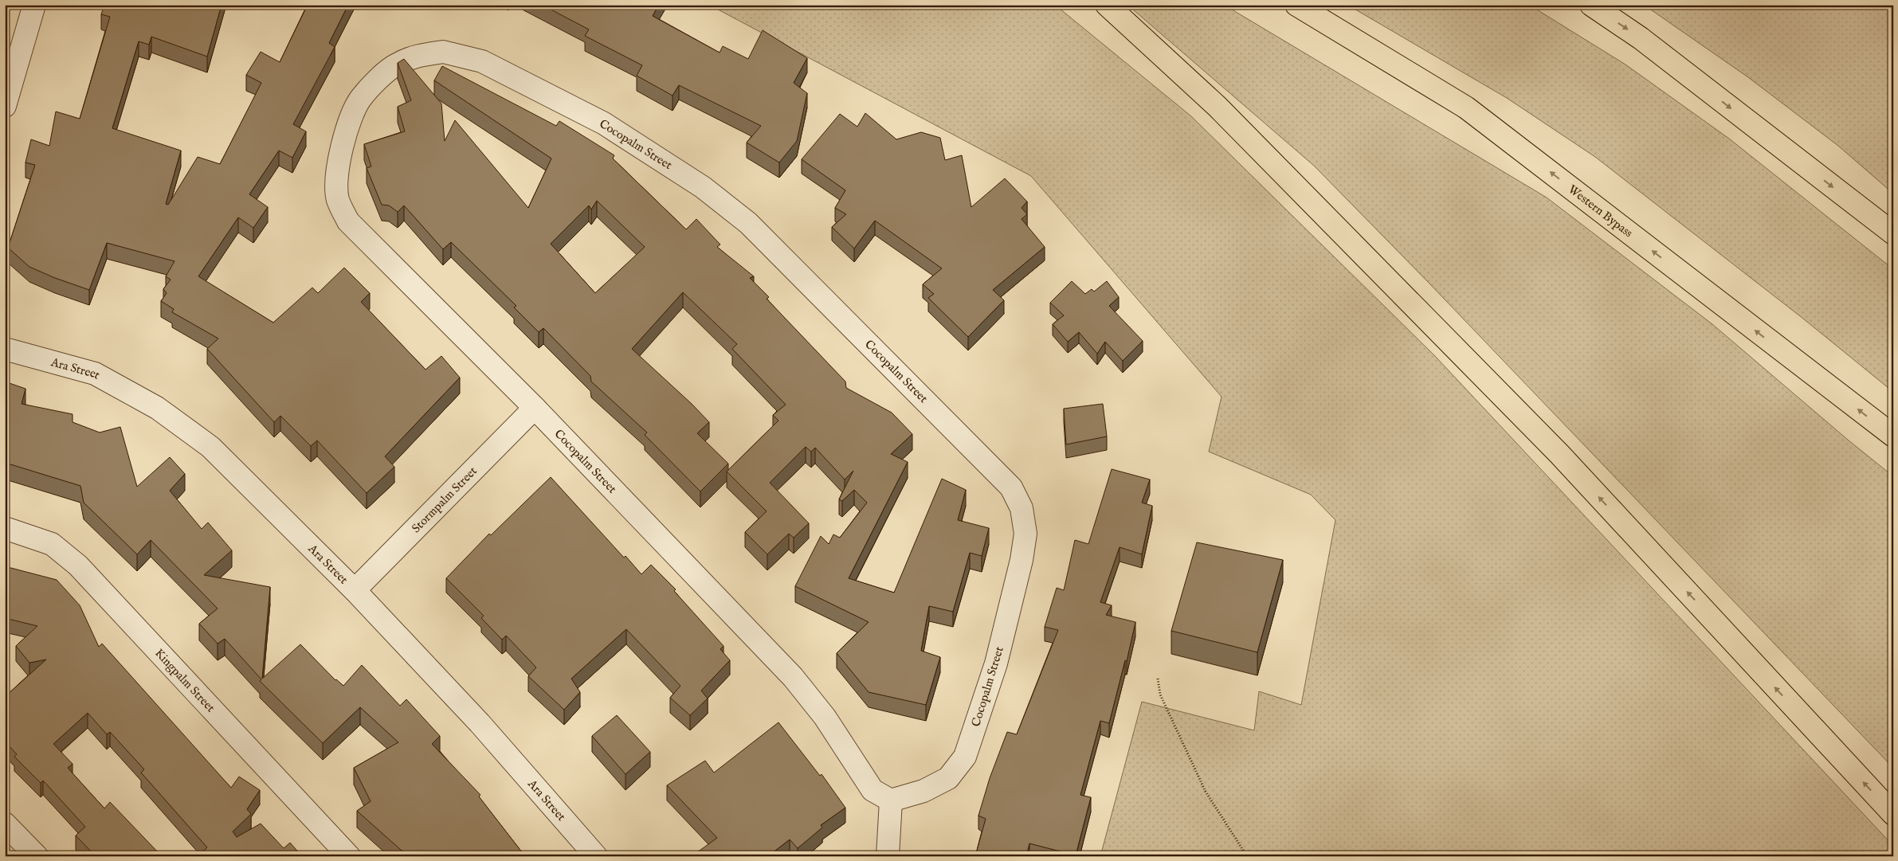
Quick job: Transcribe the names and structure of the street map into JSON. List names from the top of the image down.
{
  "streets": {
    "highway": ["Western Bypass"],
    "street": [
      "Cocopalm Street",
      "Ara Street",
      "Stormpalm Street",
      "Kingpalm Street"
    ]
  },
  "crossings": [
    ["Cocopalm Street", "Stormpalm Street"],
    ["Ara Street", "Stormpalm Street"]
  ]
}
